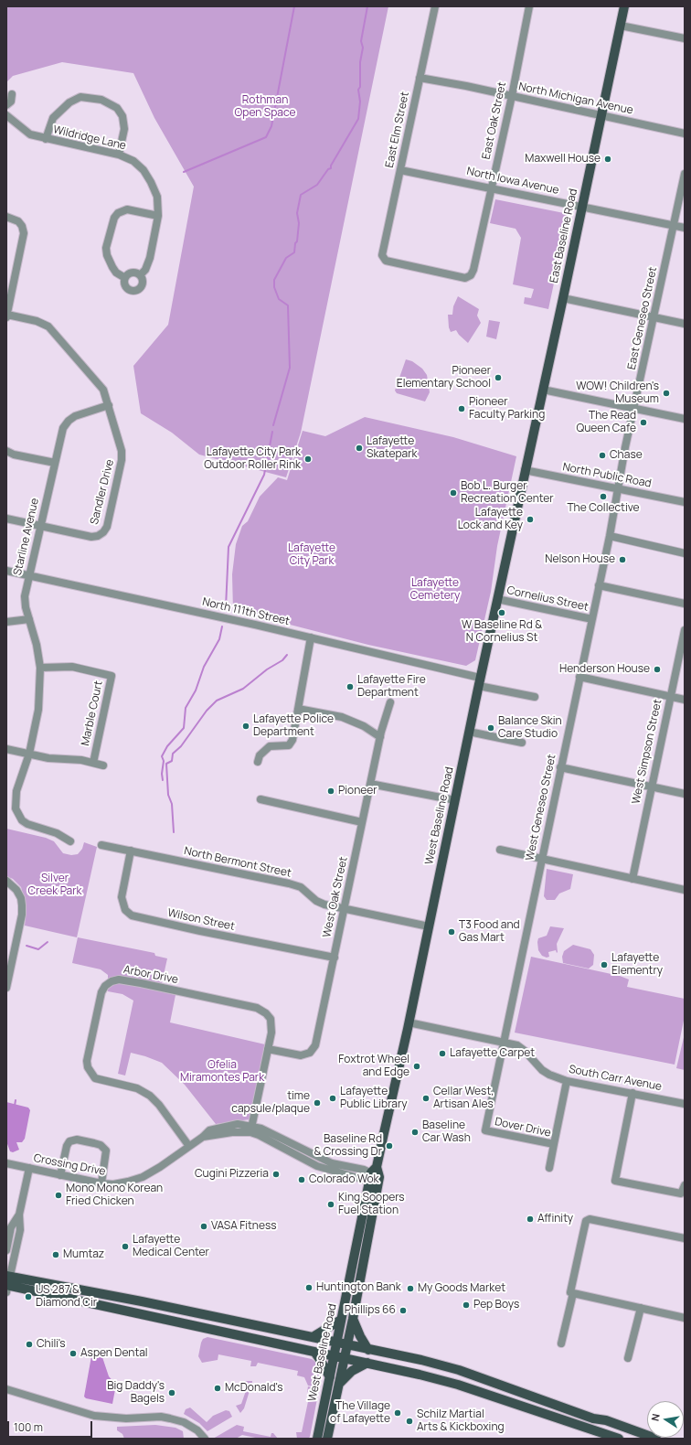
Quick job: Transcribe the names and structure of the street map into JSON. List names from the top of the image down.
{
  "streets": {
    "main road": ["East Baseline Road", "West Baseline Road"],
    "street": [
      "North Michigan Avenue",
      "East Oak Street",
      "East Elm Street",
      "Wildridge Lane",
      "North Iowa Avenue",
      "East Geneseo Street",
      "North Public Road",
      "Sandler Drive",
      "Starline Avenue",
      "Cornelius Street",
      "North 111th Street",
      "Marble Court",
      "West Simpson Street",
      "West Geneseo Street",
      "North Bermont Street",
      "West Oak Street",
      "Wilson Street",
      "Arbor Drive",
      "South Carr Avenue",
      "Dover Drive",
      "Crossing Drive"
    ]
  },
  "crossings": [
    ["North Michigan Avenue", "East Oak Street"],
    ["North Michigan Avenue", "East Elm Street"],
    ["North Michigan Avenue", "East Baseline Road"],
    ["East Oak Street", "East Elm Street"],
    ["East Oak Street", "North Iowa Avenue"],
    ["East Elm Street", "North Iowa Avenue"],
    ["North Iowa Avenue", "East Baseline Road"],
    ["North Iowa Avenue", "East Geneseo Street"],
    ["East Baseline Road", "North Public Road"],
    ["East Baseline Road", "West Baseline Road"],
    ["East Geneseo Street", "North Public Road"],
    ["East Geneseo Street", "West Geneseo Street"],
    ["North Public Road", "West Geneseo Street"],
    ["North Public Road", "West Baseline Road"],
    ["Sandler Drive", "Starline Avenue"],
    ["Starline Avenue", "North 111th Street"],
    ["Starline Avenue", "Marble Court"],
    ["Cornelius Street", "West Geneseo Street"],
    ["Cornelius Street", "West Baseline Road"],
    ["North 111th Street", "West Baseline Road"],
    ["West Geneseo Street", "South Carr Avenue"],
    ["West Geneseo Street", "Dover Drive"],
    ["West Baseline Road", "North Bermont Street"],
    ["West Baseline Road", "Crossing Drive"],
    ["North Bermont Street", "West Oak Street"],
    ["North Bermont Street", "Wilson Street"],
    ["West Oak Street", "Wilson Street"],
    ["West Oak Street", "Arbor Drive"],
    ["Arbor Drive", "Crossing Drive"]
  ],
  "parks": [
    "Rothman Open Space",
    "Lafayette City Park",
    "Lafayette Cemetery",
    "Silver Creek Park",
    "Ofelia Miramontes Park"
  ],
  "places": [
    "Maxwell House",
    "Pioneer Elementary School",
    "WOW! Children's Museum",
    "Pioneer Faculty Parking",
    "The Read Queen Cafe",
    "Lafayette Skatepark",
    "Chase",
    "Lafayette City Park Outdoor Roller Rink",
    "Bob L. Burger Recreation Center",
    "The Collective",
    "Lafayette Lock and Key",
    "Nelson House",
    "W Baseline Rd & N Cornelius St",
    "Henderson House",
    "Lafayette Fire Department",
    "Lafayette Police Department",
    "Balance Skin Care Studio",
    "Pioneer",
    "T3 Food and Gas Mart",
    "Lafayette Elementry",
    "Lafayette Carpet",
    "Foxtrot Wheel and Edge",
    "Lafayette Public Library",
    "Cellar West, Artisan Ales",
    "time capsule/plaque",
    "Baseline Car Wash",
    "Baseline Rd & Crossing Dr",
    "Cugini Pizzeria",
    "Colorado Wok",
    "Mono Mono Korean Fried Chicken",
    "King Soopers Fuel Station",
    "Affinity",
    "VASA Fitness",
    "Lafayette Medical Center",
    "Mumtaz",
    "Huntington Bank",
    "My Goods Market",
    "US 287 & Diamond Cir",
    "Pep Boys",
    "Phillips 66",
    "Chili's",
    "Aspen Dental",
    "McDonald's",
    "Big Daddy's Bagels",
    "The Village of Lafayette",
    "Schilz Martial Arts & Kickboxing"
  ],
  "scale_bar": "100 m",
  "north": "left"
}
